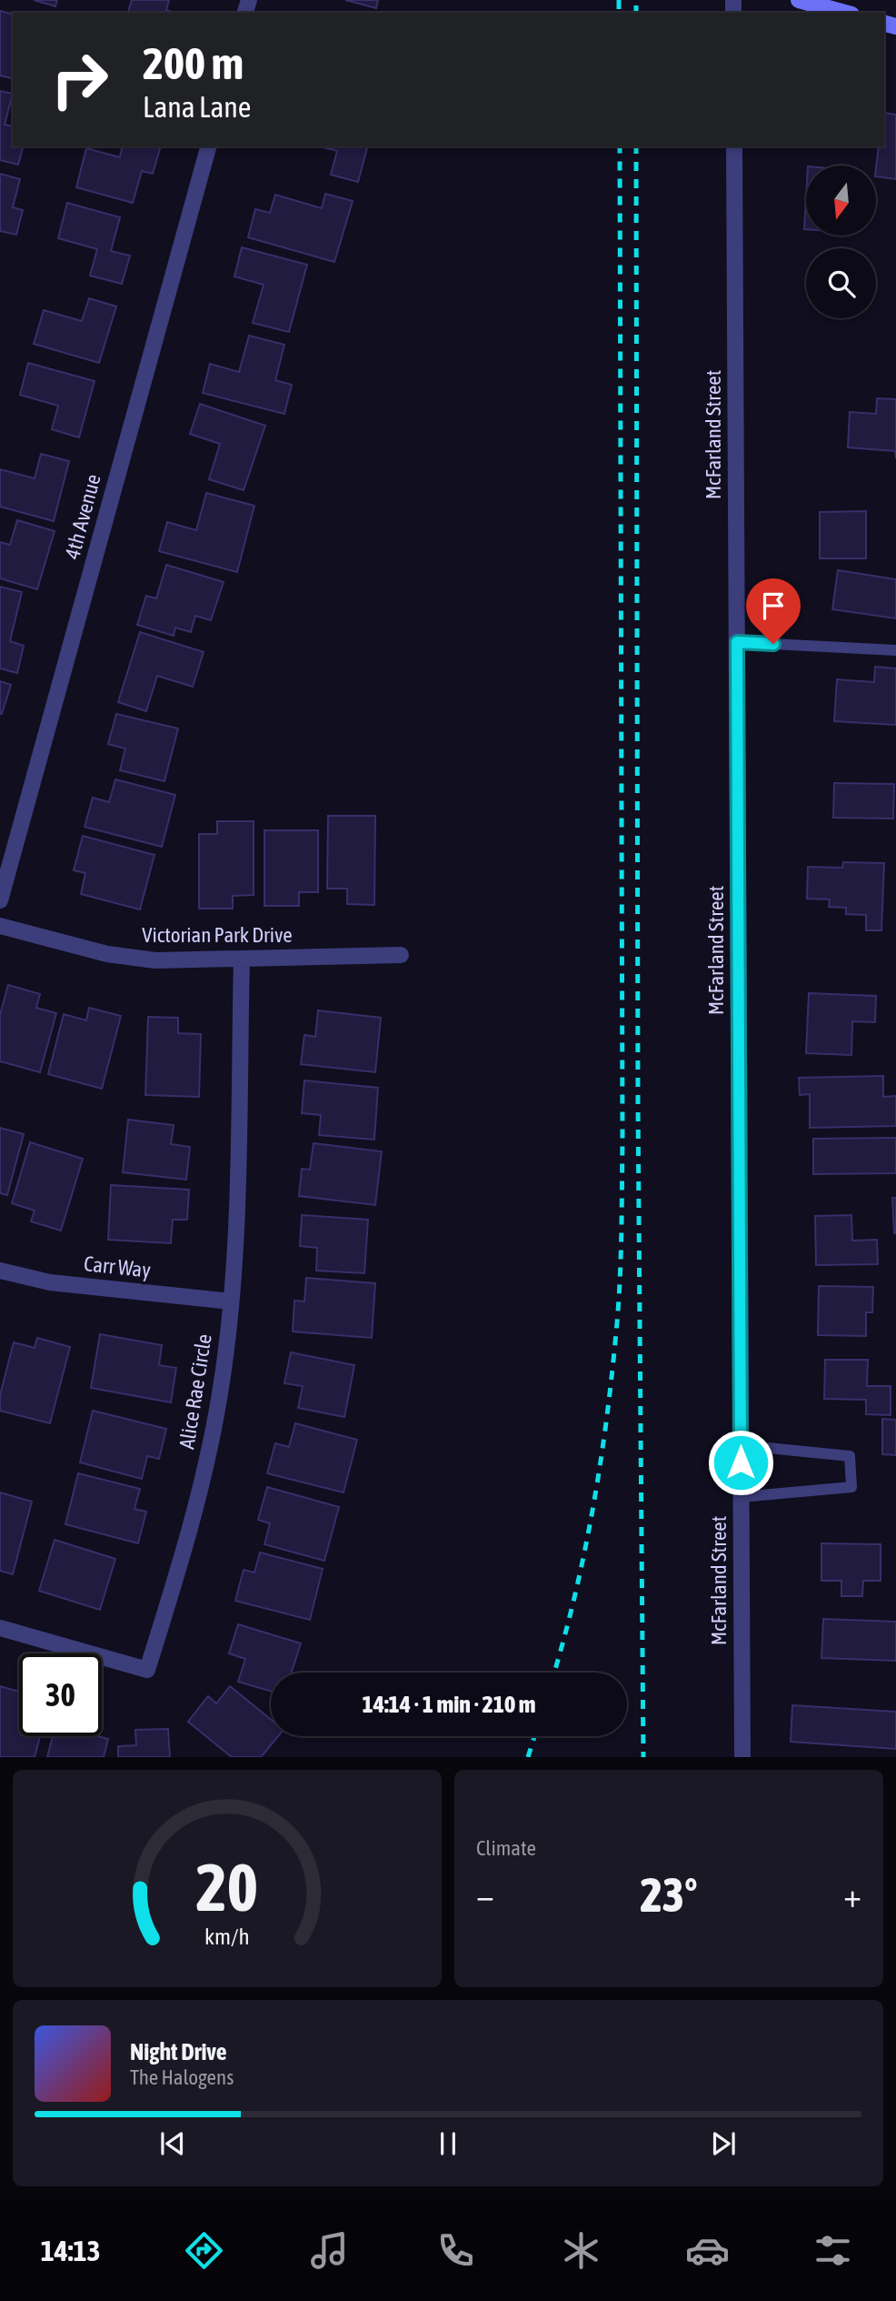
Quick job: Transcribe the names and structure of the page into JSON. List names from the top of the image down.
{
  "streets": {
    "street": [
      "McFarland Street",
      "4th Avenue",
      "Victorian Park Drive",
      "Carr Way",
      "Alice Rae Circle"
    ]
  },
  "crossings": [
    ["Victorian Park Drive", "Alice Rae Circle"],
    ["Carr Way", "Alice Rae Circle"]
  ],
  "north": "bottom",
  "page": {
    "turn": ["200 m", "Lana Lane"],
    "limit": "30",
    "trip": "14:14 · 1 min · 210 m",
    "tile": "Climate",
    "heat": ["−", "23°", "+"],
    "song": ["Night Drive", "The Halogens"],
    "tabs": "14:13",
    "gauge": ["20", "km/h"]
  }
}
